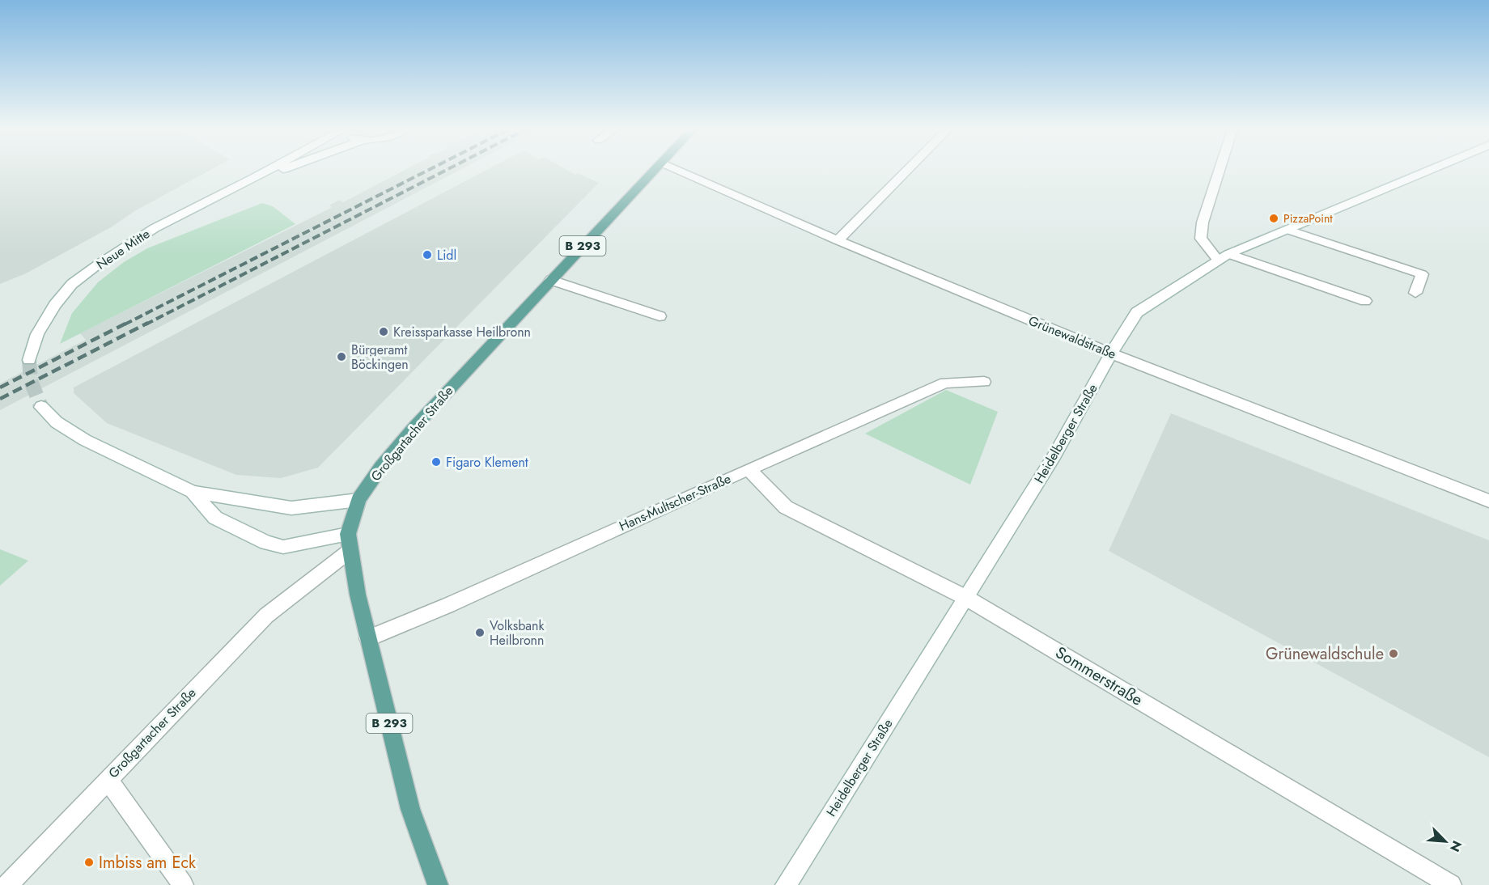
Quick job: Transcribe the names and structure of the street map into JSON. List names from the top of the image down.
{
  "streets": {
    "main road": ["B 293", "Großgartacher Straße"],
    "street": [
      "Neue Mitte",
      "Grünewaldstraße",
      "Heidelberger Straße",
      "Hans-Multscher-Straße",
      "Sommerstraße"
    ]
  },
  "crossings": [
    ["B 293", "Großgartacher Straße"],
    ["B 293", "Hans-Multscher-Straße"],
    ["Grünewaldstraße", "Heidelberger Straße"],
    ["Heidelberger Straße", "Sommerstraße"],
    ["Hans-Multscher-Straße", "Sommerstraße"]
  ],
  "places": [
    "PizzaPoint",
    "Lidl",
    "Kreissparkasse Heilbronn",
    "Bürgeramt Böckingen",
    "Figaro Klement",
    "Volksbank Heilbronn",
    "Grünewaldschule",
    "Imbiss am Eck"
  ],
  "north": "bottom right"
}
